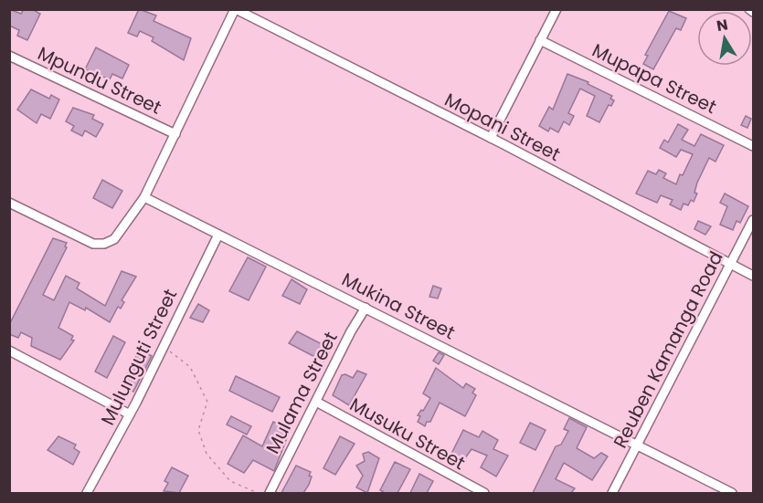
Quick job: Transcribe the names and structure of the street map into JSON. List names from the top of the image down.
{
  "streets": {
    "street": [
      "Mupapa Street",
      "Mpundu Street",
      "Mopani Street",
      "Mukina Street",
      "Reuben Kamanga Road",
      "Mulunguti Street",
      "Mulama Street",
      "Musuku Street"
    ]
  },
  "crossings": [
    ["Mopani Street", "Reuben Kamanga Road"],
    ["Mukina Street", "Reuben Kamanga Road"],
    ["Mukina Street", "Mulunguti Street"],
    ["Mukina Street", "Mulama Street"],
    ["Mulama Street", "Musuku Street"]
  ],
  "north": "top"
}
